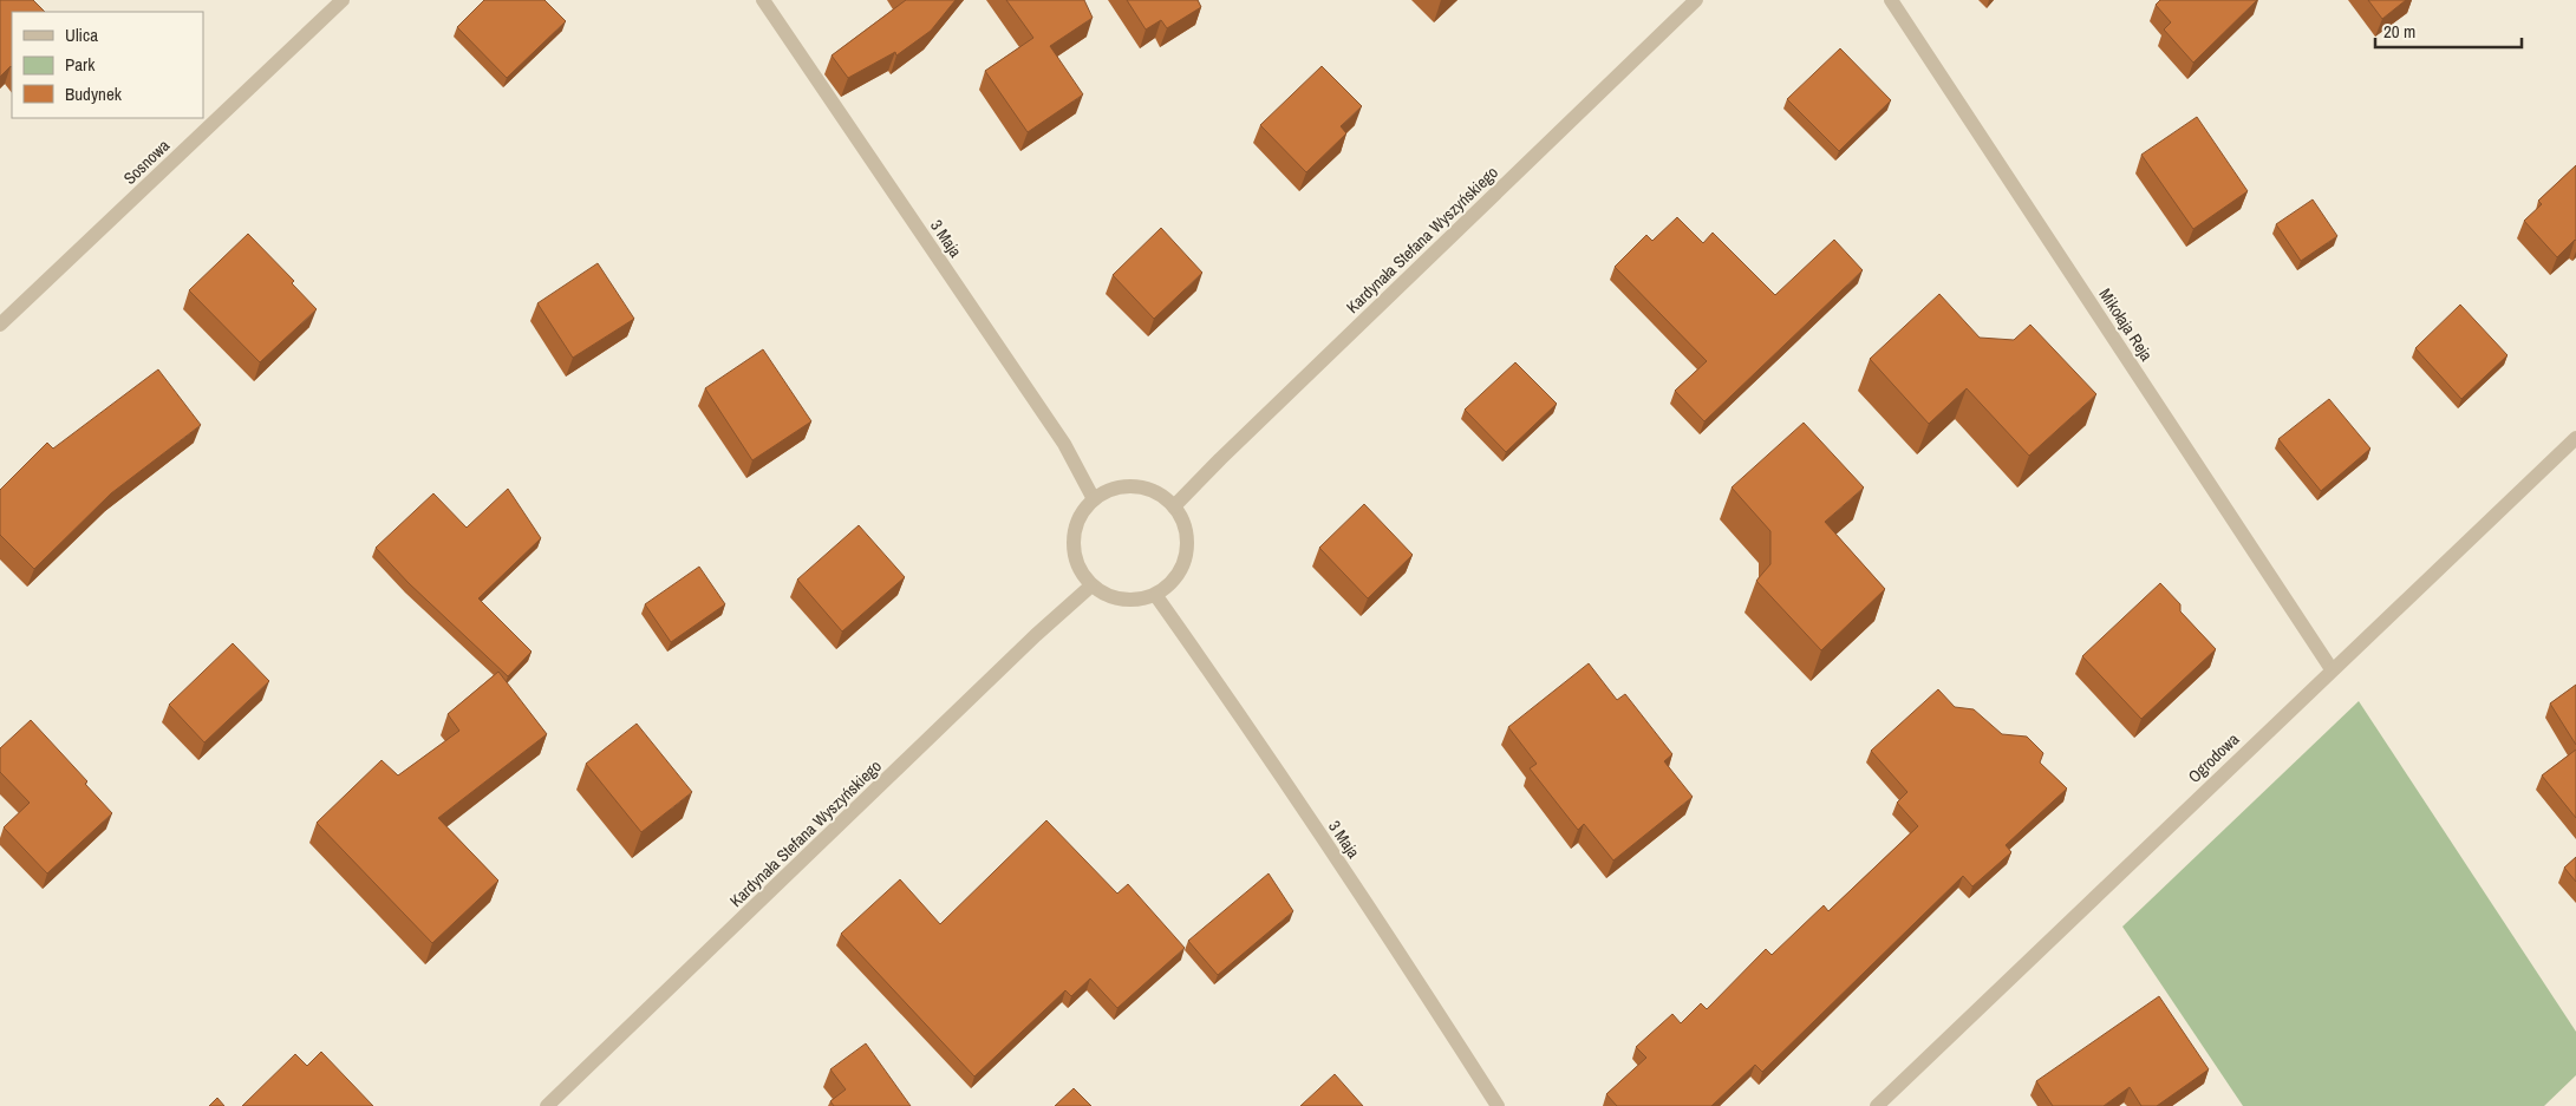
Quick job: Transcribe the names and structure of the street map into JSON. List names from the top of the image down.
{
  "streets": {
    "street": [
      "Sosnowa",
      "3 Maja",
      "Kardynała Stefana Wyszyńskiego",
      "Mikołaja Reja",
      "Ogrodowa"
    ]
  },
  "crossings": [
    ["3 Maja", "Kardynała Stefana Wyszyńskiego"],
    ["Mikołaja Reja", "Ogrodowa"]
  ],
  "legend": ["Ulica", "Park", "Budynek"],
  "scale_bar": "20 m"
}
